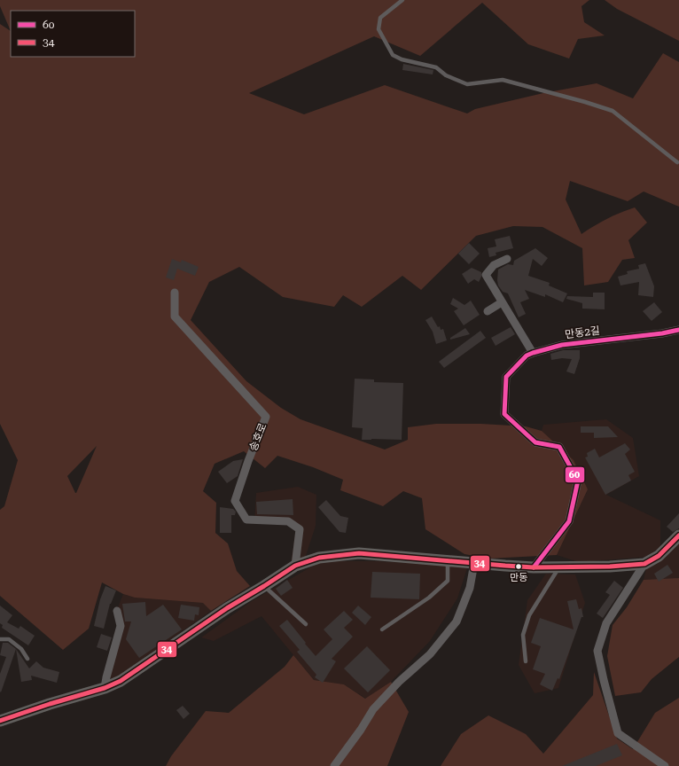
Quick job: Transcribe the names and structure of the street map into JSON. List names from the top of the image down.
{
  "streets": {
    "street": ["만동2길", "송호로"]
  },
  "places": ["만동"],
  "lines": ["transit line 60", "transit line 34"],
  "legend": ["60", "34"]
}
